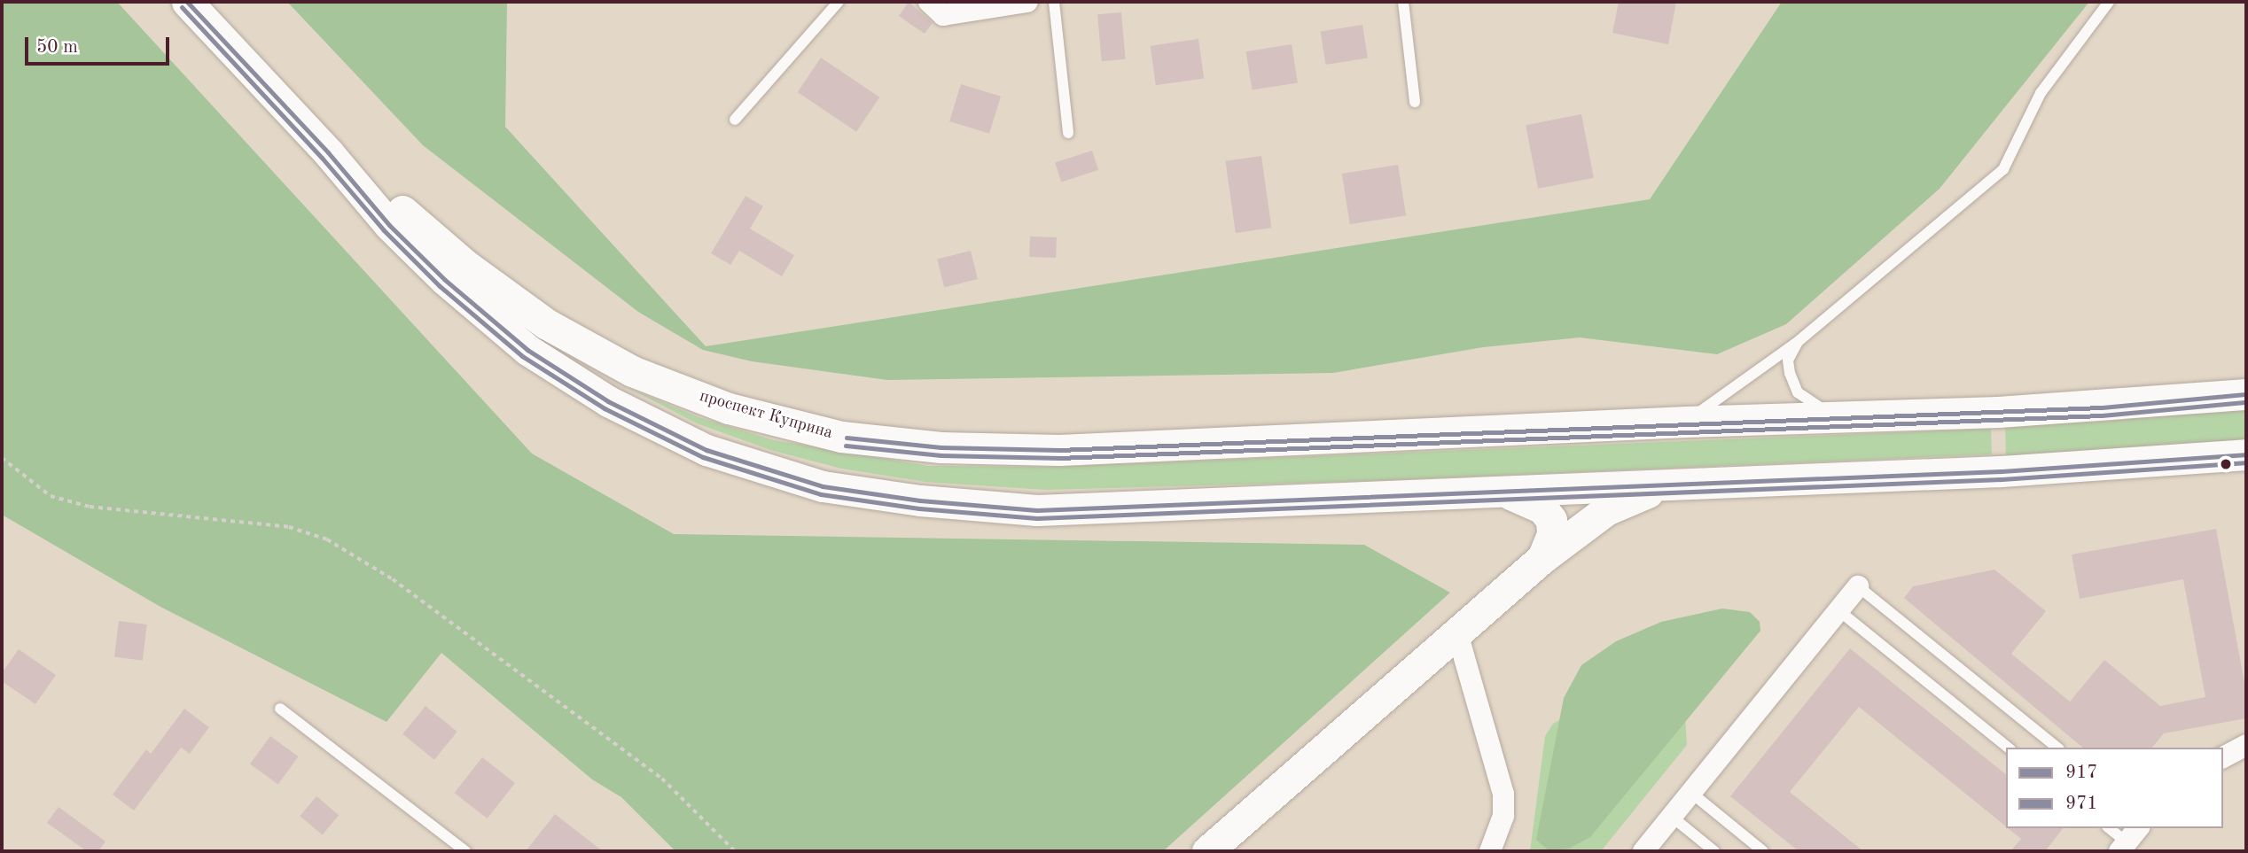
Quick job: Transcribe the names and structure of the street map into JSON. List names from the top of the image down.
{
  "streets": {
    "main road": ["проспект Куприна"]
  },
  "lines": ["transit line 917", "transit line 971"],
  "legend": ["917", "971"],
  "scale_bar": "50 m"
}
